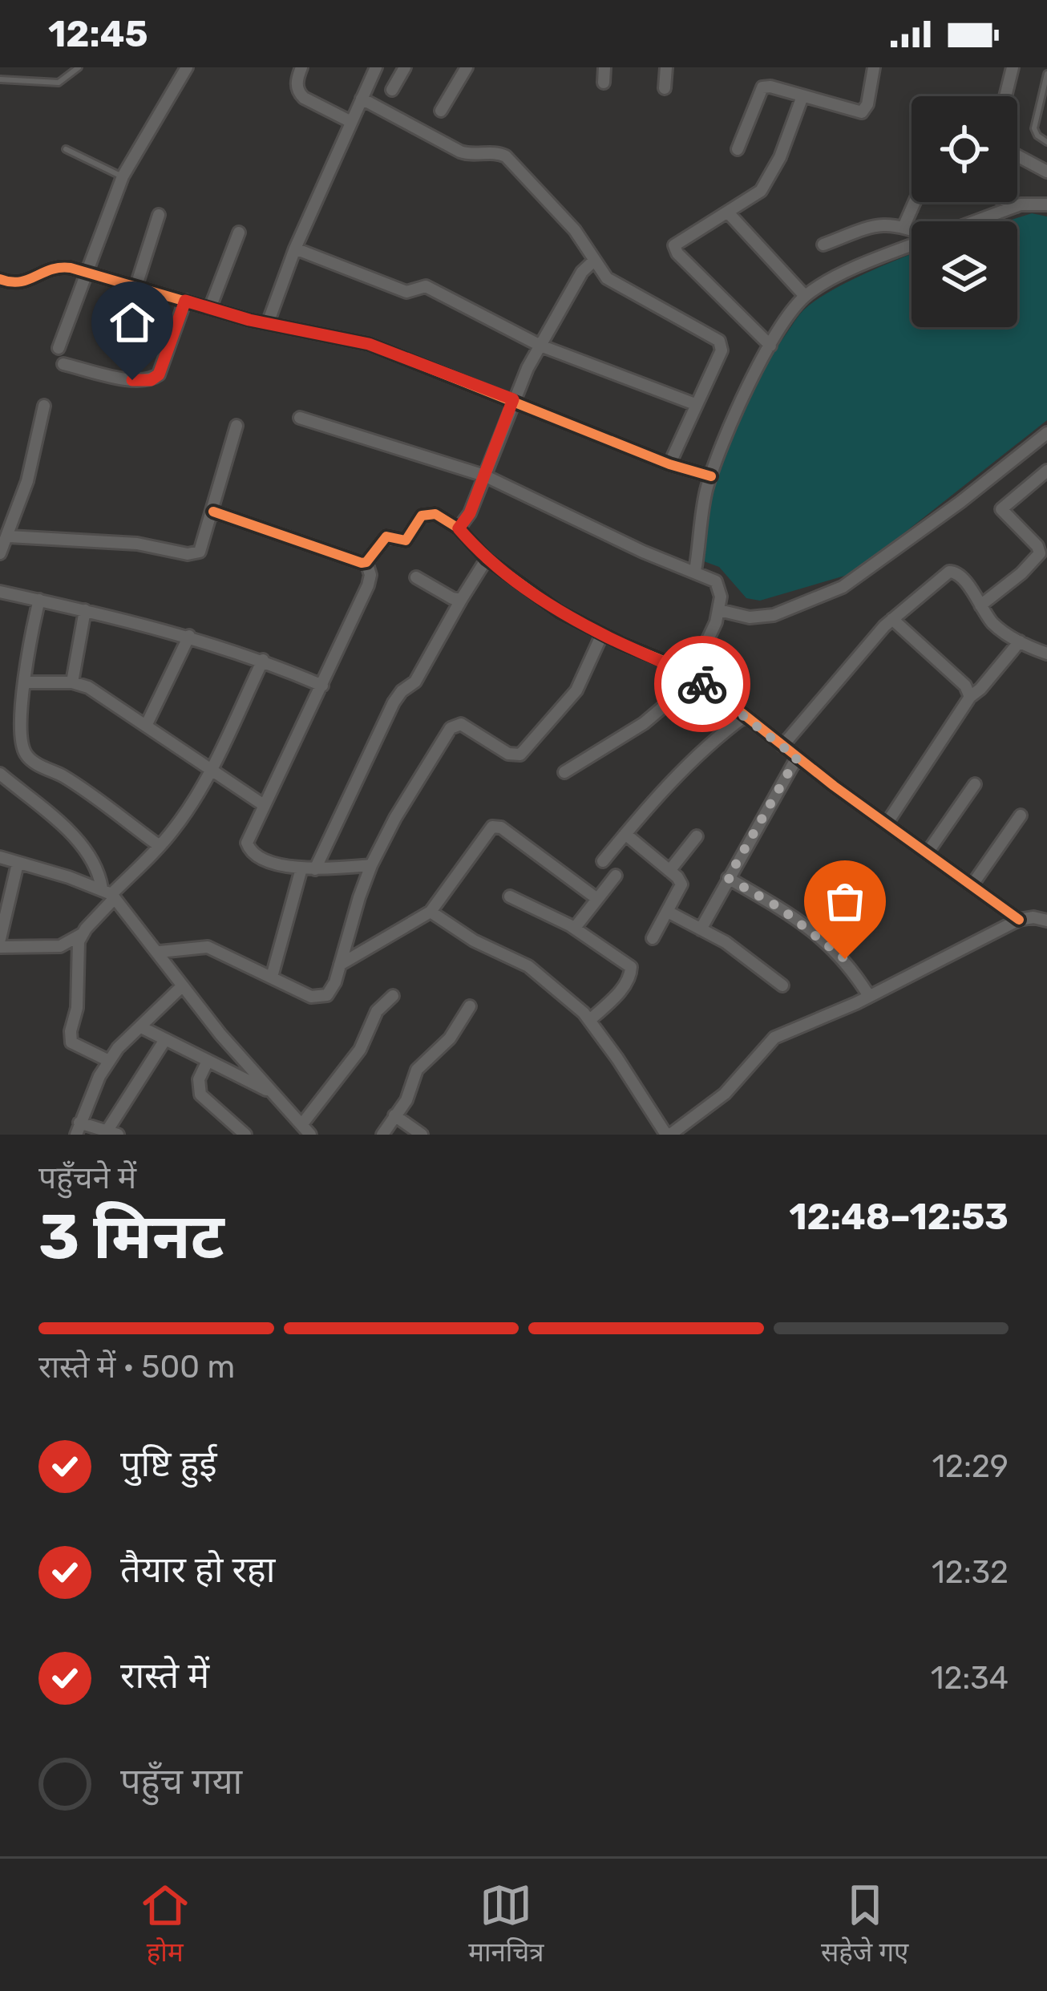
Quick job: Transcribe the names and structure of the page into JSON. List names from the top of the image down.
{
  "page": {
    "status": "12:45",
    "heading": ["3 मिनट", "पहुँचने में", "12:48–12:53"],
    "bar": "रास्ते में · 500 m",
    "list": [
      ["पुष्टि हुई", "12:29"],
      ["तैयार हो रहा", "12:32"],
      ["रास्ते में", "12:34"],
      "पहुँच गया"
    ],
    "tabs": ["होम", "मानचित्र", "सहेजे गए"]
  }
}
